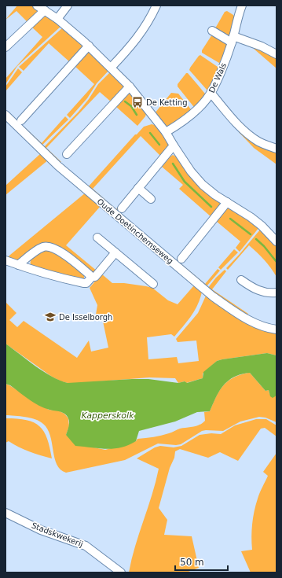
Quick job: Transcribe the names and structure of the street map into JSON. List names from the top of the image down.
{
  "streets": {
    "street": ["De Wals", "Oude Doetinchemseweg", "Stadskwekerij"]
  },
  "water": ["Kapperskolk"],
  "places": {
    "bus stop": ["De Ketting"],
    "school or university": ["De Isselborgh"]
  },
  "scale_bar": "50 m"
}
